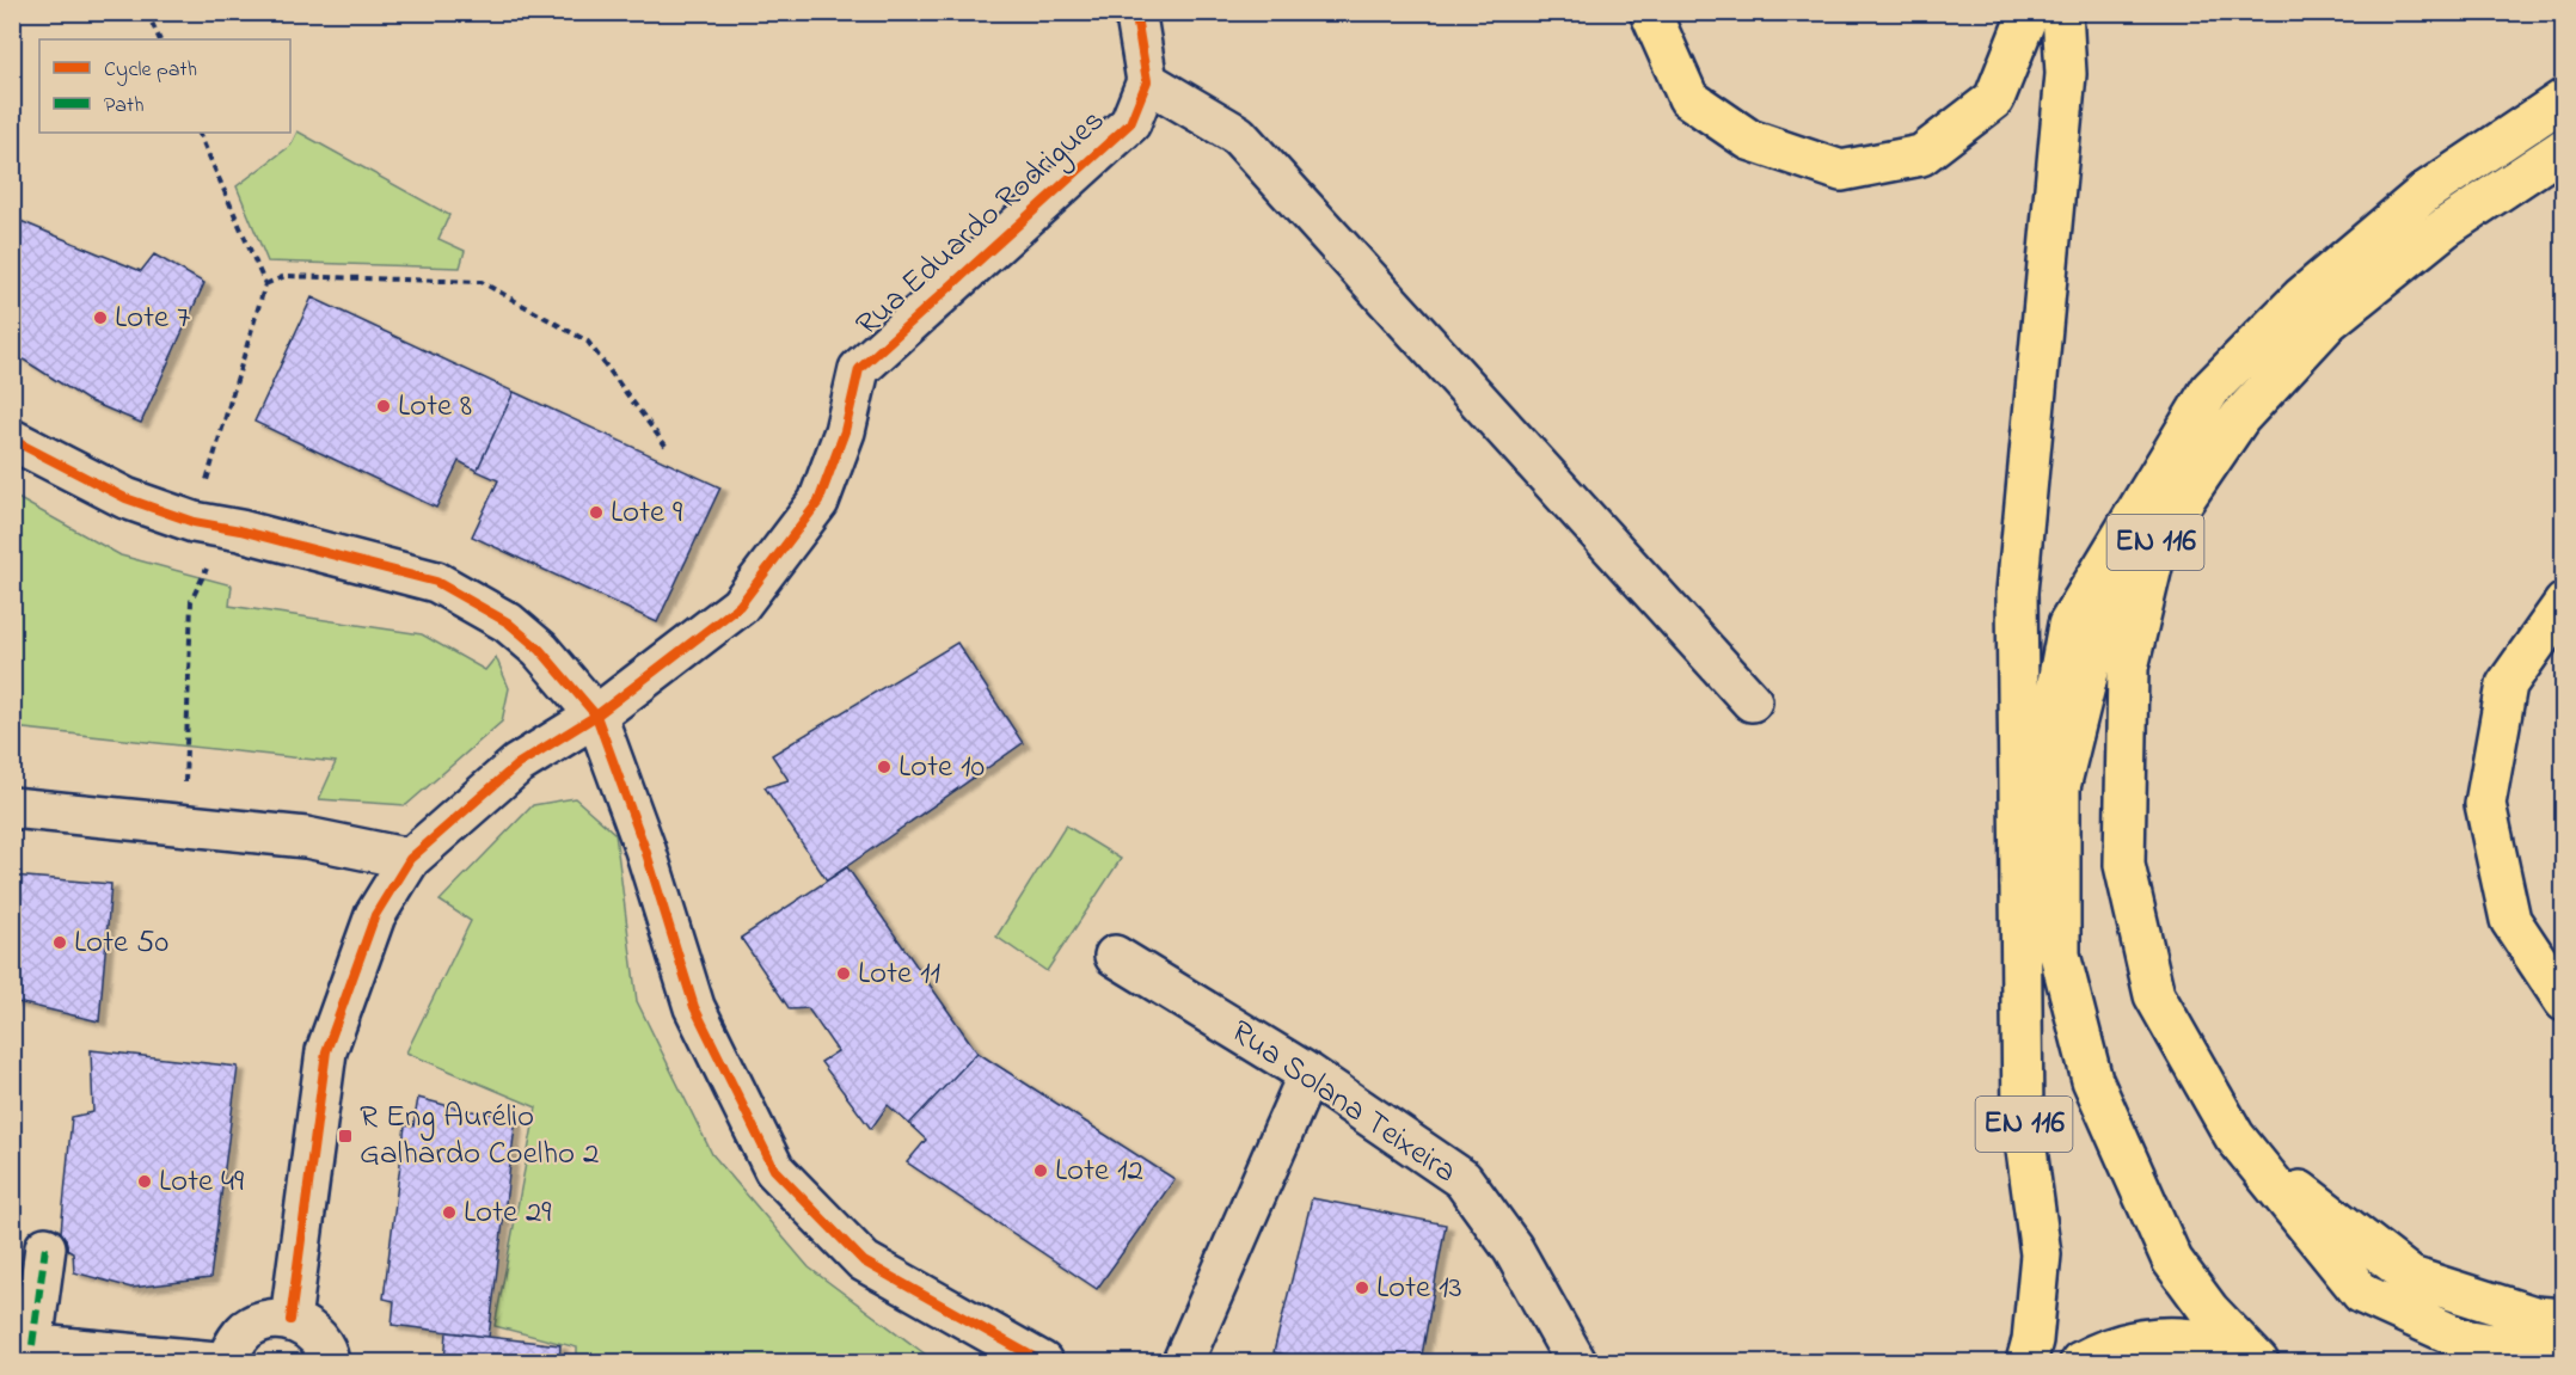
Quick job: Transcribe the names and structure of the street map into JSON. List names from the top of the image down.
{
  "streets": {
    "main road": ["EN 116"],
    "street": ["Rua Eduardo Rodrigues", "Rua Solana Teixeira"]
  },
  "places": {
    "other": [
      "Lote 7",
      "Lote 8",
      "Lote 9",
      "Lote 10",
      "Lote 50",
      "Lote 11",
      "Lote 12",
      "Lote 49",
      "Lote 29",
      "Lote 13"
    ],
    "transit": ["R Eng Aurélio Galhardo Coelho 2"]
  },
  "legend": ["Cycle path", "Path"]
}
